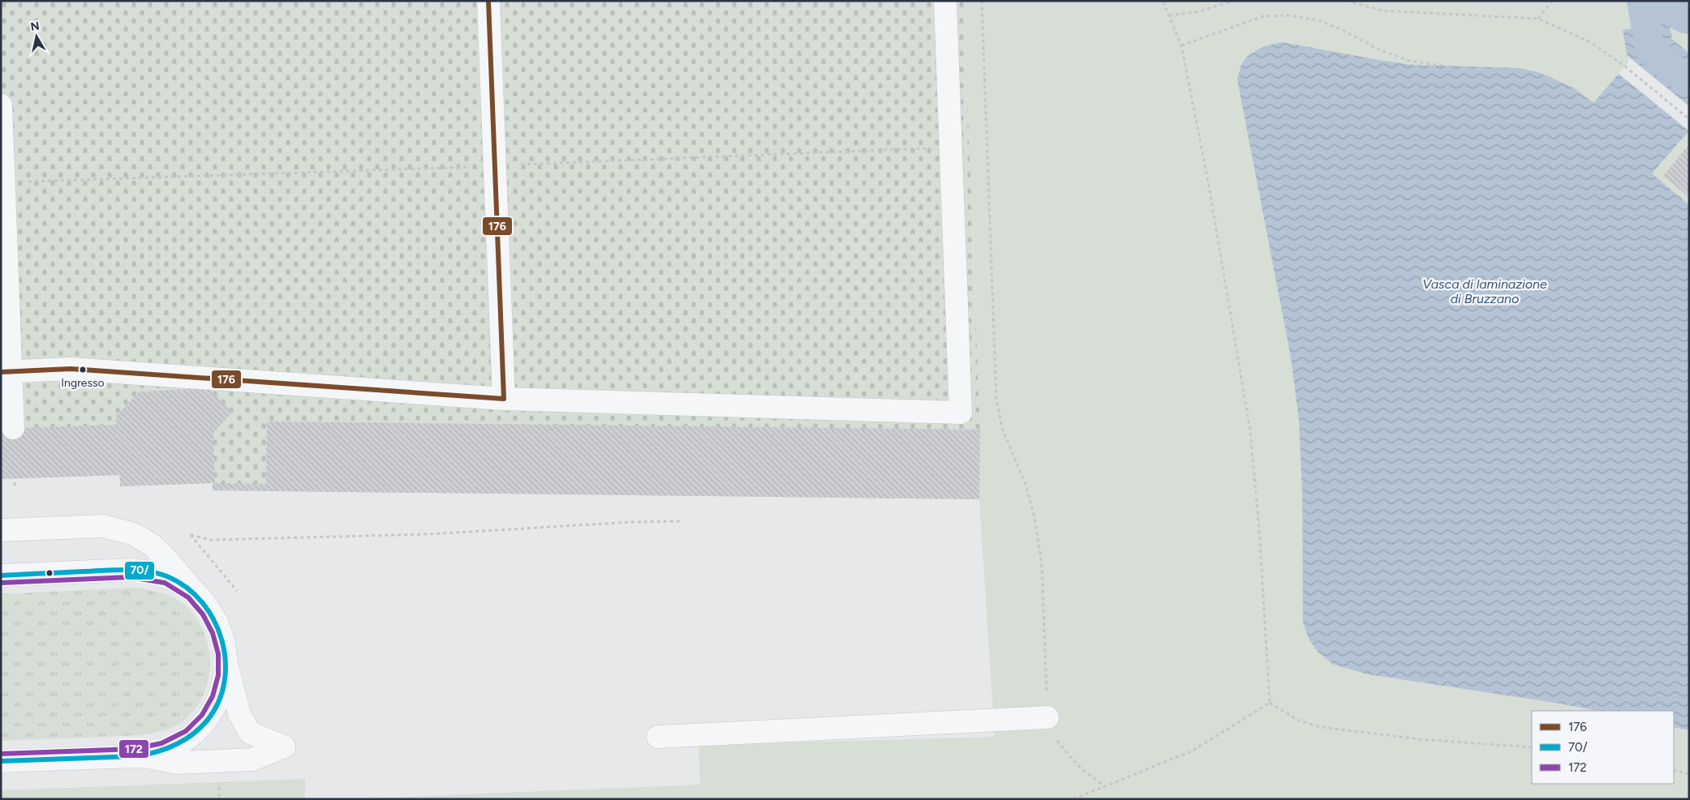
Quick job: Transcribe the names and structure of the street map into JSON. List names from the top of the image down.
{
  "water": ["Vasca di laminazione di Bruzzano"],
  "places": ["Ingresso"],
  "lines": ["transit line 176", "transit line 70/", "transit line 172"],
  "legend": ["176", "70/", "172"],
  "north": "top"
}
